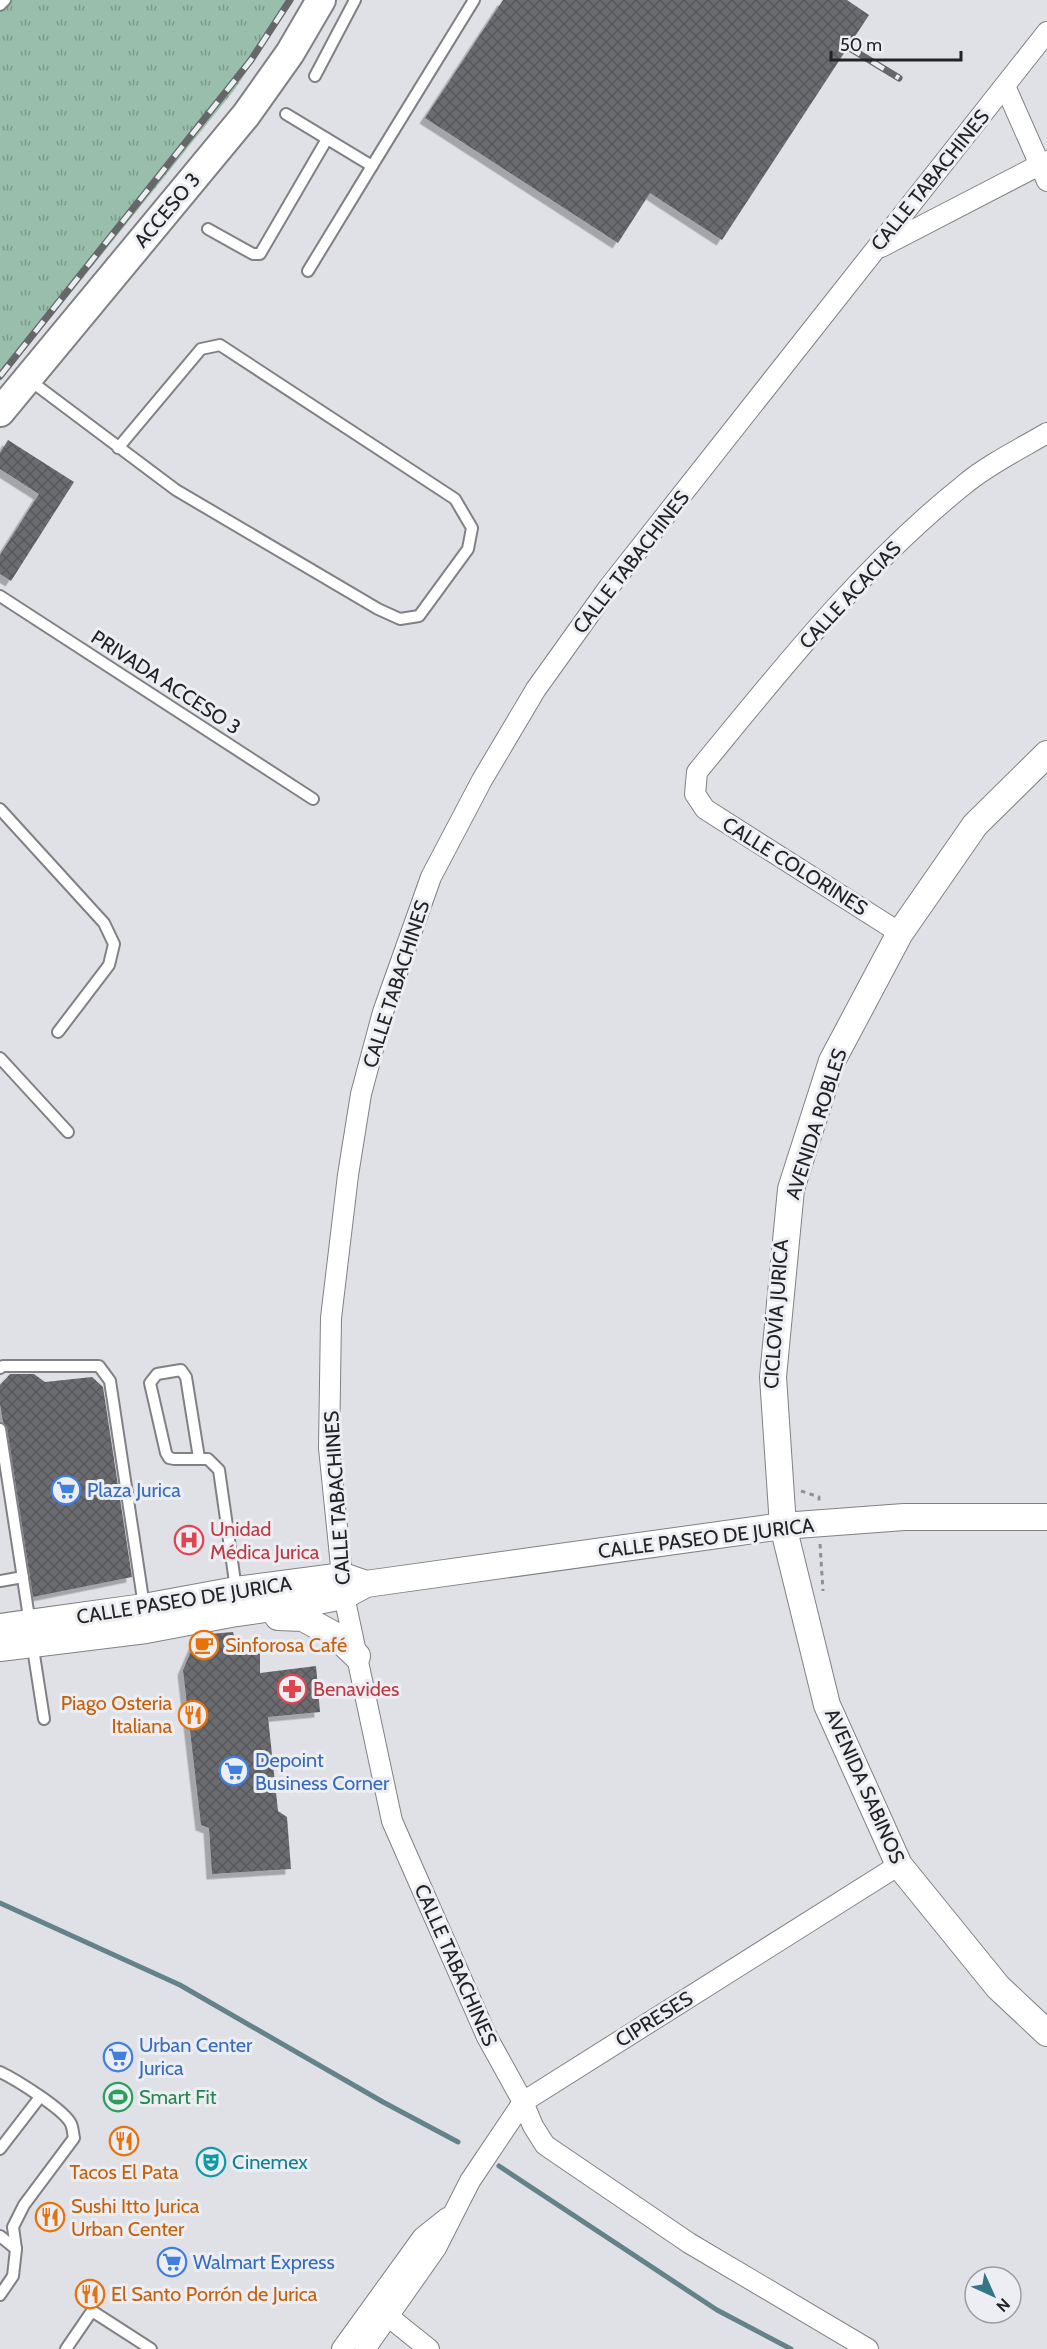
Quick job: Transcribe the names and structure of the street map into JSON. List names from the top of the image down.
{
  "streets": {
    "main road": ["ACCESO 3"],
    "street": [
      "CALLE TABACHINES",
      "CALLE ACACIAS",
      "CALLE COLORINES",
      "AVENIDA ROBLES",
      "CALLE PASEO DE JURICA",
      "AVENIDA SABINOS",
      "CIPRESES"
    ],
    "lane": ["PRIVADA ACCESO 3"]
  },
  "crossings": [
    ["CALLE TABACHINES", "CALLE PASEO DE JURICA"],
    ["CALLE TABACHINES", "CIPRESES"],
    ["CALLE ACACIAS", "CALLE COLORINES"],
    ["CALLE COLORINES", "AVENIDA ROBLES"],
    ["AVENIDA ROBLES", "CALLE PASEO DE JURICA"],
    ["AVENIDA ROBLES", "AVENIDA SABINOS"],
    ["CALLE PASEO DE JURICA", "AVENIDA SABINOS"],
    ["AVENIDA SABINOS", "CIPRESES"]
  ],
  "places": {
    "supermarket": [
      "Plaza Jurica",
      "Depoint Business Corner",
      "Urban Center Jurica",
      "Walmart Express"
    ],
    "hospital": ["Unidad Médica Jurica"],
    "cafe": ["Sinforosa Café"],
    "pharmacy": ["Benavides"],
    "restaurant": [
      "Piago Osteria Italiana",
      "Tacos El Pata",
      "Sushi Itto Jurica Urban Center",
      "El Santo Porrón de Jurica"
    ],
    "sports": ["Smart Fit"],
    "theatre": ["Cinemex"]
  },
  "scale_bar": "50 m",
  "north": "bottom right"
}
